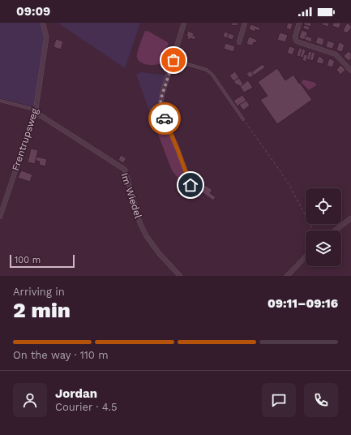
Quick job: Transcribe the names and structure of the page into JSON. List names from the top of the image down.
{
  "streets": {
    "street": ["Frentrupsweg", "Im Wiedel"]
  },
  "crossings": [
    ["Frentrupsweg", "Im Wiedel"]
  ],
  "scale_bar": "100 m",
  "page": {
    "status": "09:09",
    "scale": "100 m",
    "heading": ["2 min", "Arriving in", "09:11–09:16"],
    "panel": ["Jordan", "Courier · 4.5"],
    "bar": "On the way · 110 m"
  }
}
